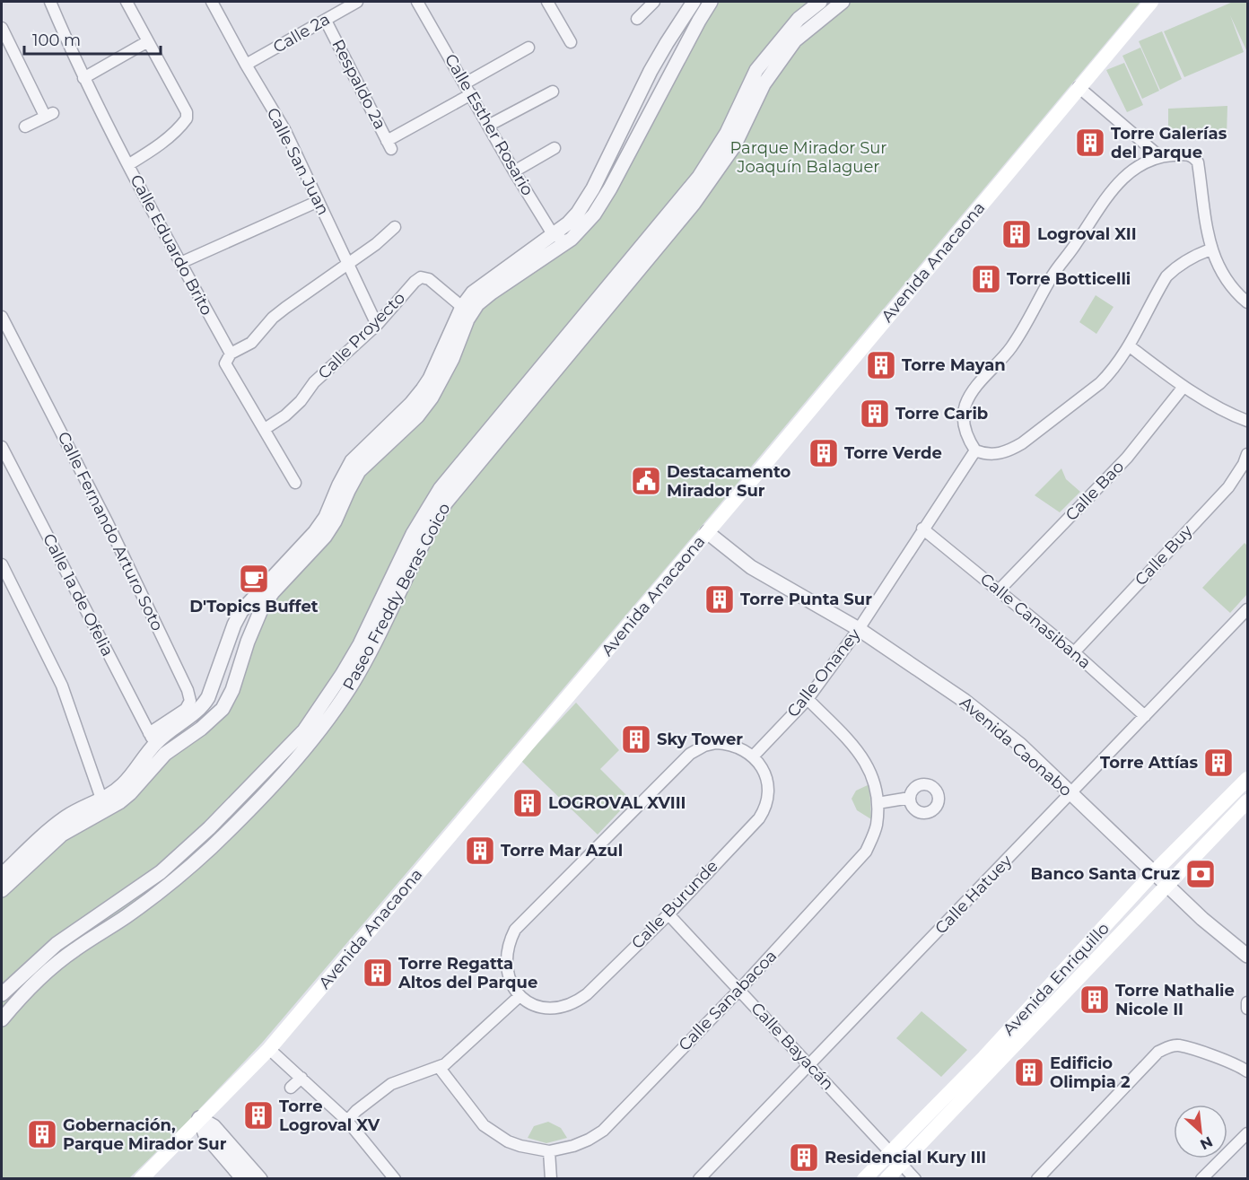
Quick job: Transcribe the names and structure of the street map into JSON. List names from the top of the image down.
{
  "streets": {
    "main road": ["Avenida Anacaona", "Avenida Enriquillo"],
    "street": [
      "Calle 2a",
      "Respaldo 2a",
      "Calle Esther Rosario",
      "Calle San Juan",
      "Calle Eduardo Brito",
      "Calle Proyecto",
      "Calle Bao",
      "Calle Fernando Arturo Soto",
      "Calle Buy",
      "Calle 1a de Ofelia",
      "Paseo Freddy Beras Goico",
      "Calle Canasibana",
      "Calle Onaney",
      "Avenida Caonabo",
      "Calle Hatuey",
      "Calle Burunde",
      "Calle Sanabacoa",
      "Calle Bayacán"
    ]
  },
  "crossings": [
    ["Calle 2a", "Respaldo 2a"],
    ["Calle 2a", "Calle San Juan"],
    ["Respaldo 2a", "Calle Esther Rosario"],
    ["Calle San Juan", "Calle Proyecto"],
    ["Calle Eduardo Brito", "Calle Proyecto"],
    ["Avenida Anacaona", "Avenida Caonabo"],
    ["Calle Bao", "Calle Canasibana"],
    ["Calle Fernando Arturo Soto", "Calle 1a de Ofelia"],
    ["Calle Buy", "Calle Canasibana"],
    ["Calle Canasibana", "Calle Onaney"],
    ["Calle Canasibana", "Calle Hatuey"],
    ["Calle Onaney", "Avenida Caonabo"],
    ["Calle Onaney", "Calle Burunde"],
    ["Calle Onaney", "Calle Sanabacoa"],
    ["Avenida Caonabo", "Calle Hatuey"],
    ["Avenida Caonabo", "Avenida Enriquillo"],
    ["Calle Hatuey", "Calle Bayacán"],
    ["Calle Burunde", "Calle Bayacán"],
    ["Avenida Enriquillo", "Calle Bayacán"],
    ["Calle Sanabacoa", "Calle Bayacán"]
  ],
  "parks": ["Parque Mirador Sur Joaquín Balaguer"],
  "places": {
    "building": [
      "Torre Galerías del Parque",
      "Logroval XII",
      "Torre Botticelli",
      "Torre Mayan",
      "Torre Carib",
      "Torre Verde",
      "Torre Punta Sur",
      "Sky Tower",
      "Torre Attías",
      "LOGROVAL XVIII",
      "Torre Mar Azul",
      "Torre Regatta Altos del Parque",
      "Torre Nathalie Nicole II",
      "Edificio Olimpia 2",
      "Torre Logroval XV",
      "Gobernación, Parque Mirador Sur",
      "Residencial Kury III"
    ],
    "public building": ["Destacamento Mirador Sur"],
    "cafe": ["D'Topics Buffet"],
    "bank": ["Banco Santa Cruz"]
  },
  "scale_bar": "100 m",
  "north": "bottom right"
}
